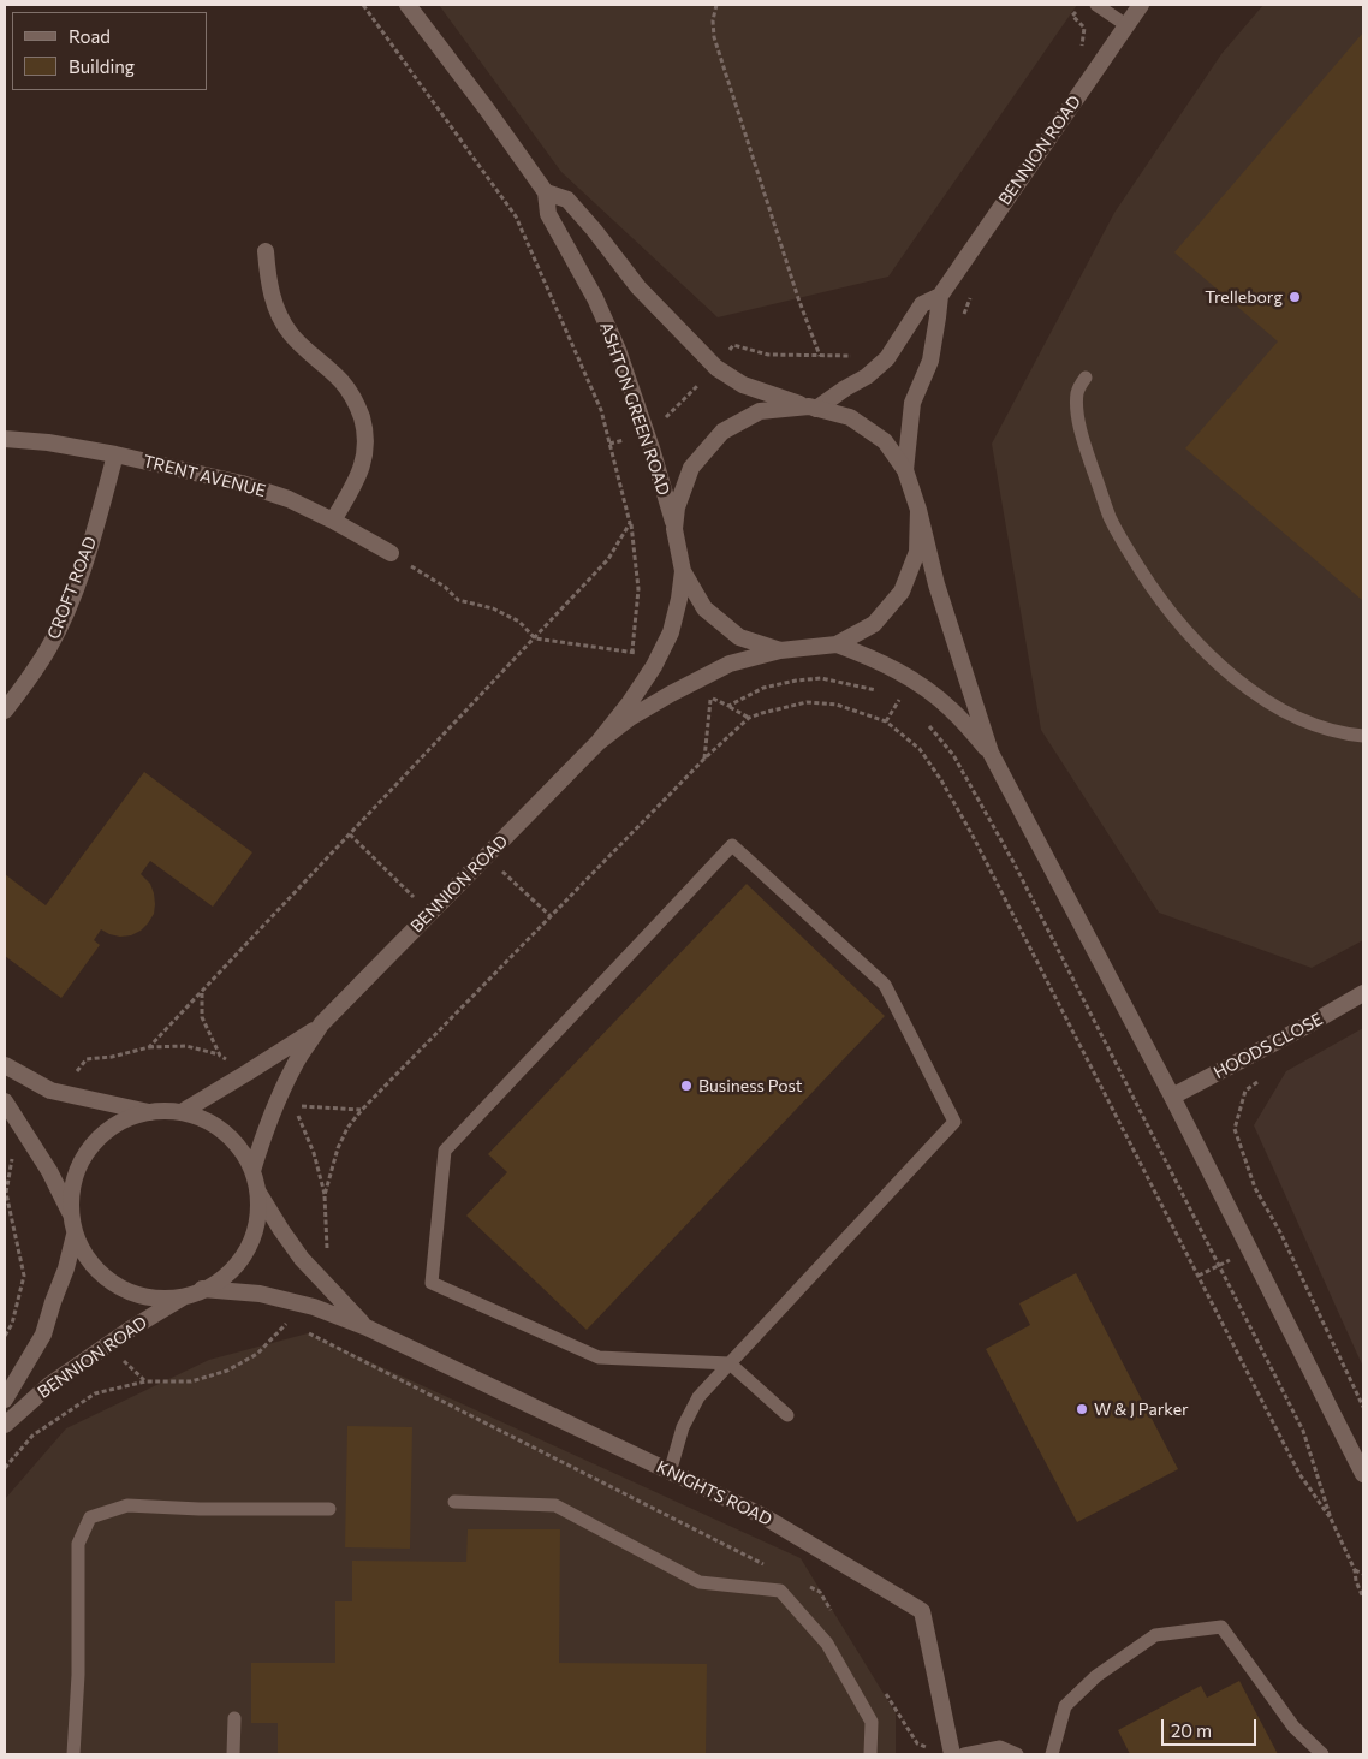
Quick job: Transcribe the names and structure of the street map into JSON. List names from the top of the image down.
{
  "streets": {
    "street": [
      "BENNION ROAD",
      "ASHTON GREEN ROAD",
      "TRENT AVENUE",
      "CROFT ROAD",
      "HOODS CLOSE",
      "KNIGHTS ROAD"
    ]
  },
  "crossings": [
    ["BENNION ROAD", "ASHTON GREEN ROAD"],
    ["BENNION ROAD", "KNIGHTS ROAD"],
    ["TRENT AVENUE", "CROFT ROAD"]
  ],
  "places": ["Trelleborg", "Business Post", "W & J Parker"],
  "legend": ["Road", "Building"],
  "scale_bar": "20 m"
}
